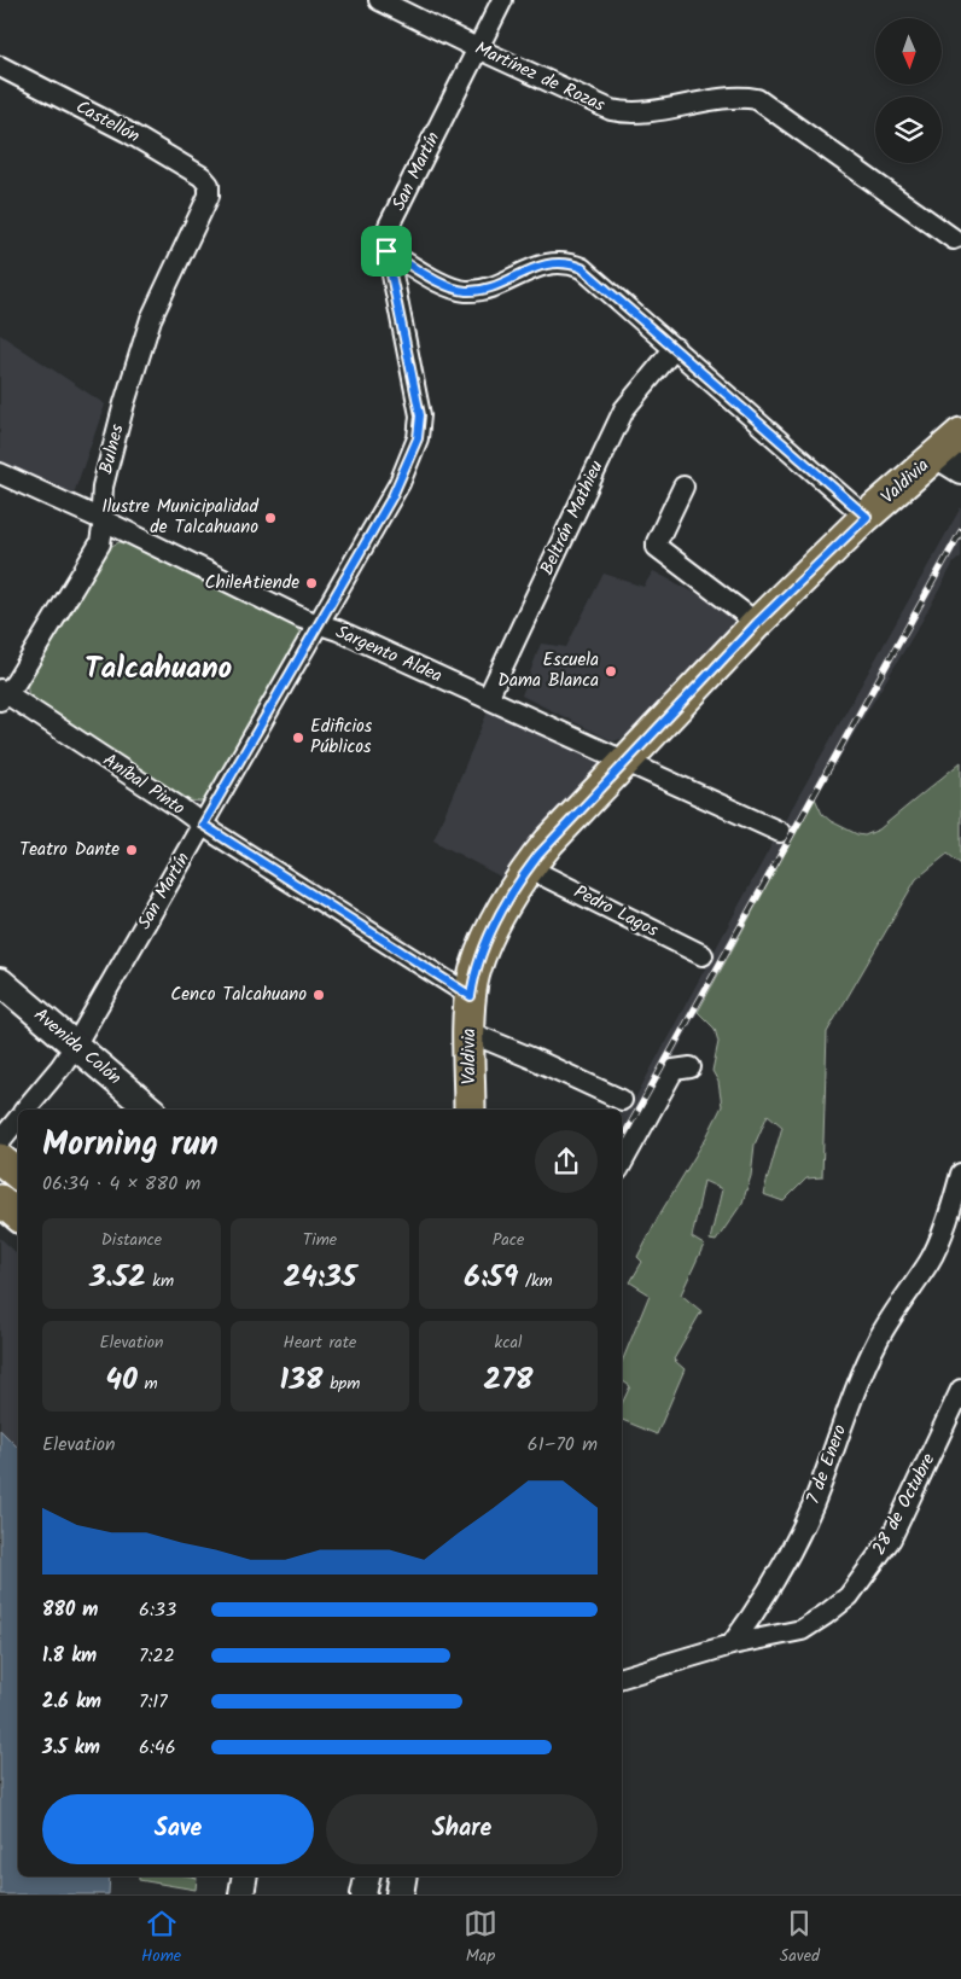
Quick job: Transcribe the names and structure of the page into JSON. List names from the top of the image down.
{
  "streets": {
    "main road": ["Valdivia", "Avenida Colón"],
    "street": [
      "Martínez de Rozas",
      "Castellón",
      "San Martín",
      "Bulnes",
      "Beltrán Mathieu",
      "Sargento Aldea",
      "Aníbal Pinto",
      "Pedro Lagos",
      "7 de Enero",
      "28 de Octubre"
    ]
  },
  "crossings": [
    ["Martínez de Rozas", "San Martín"],
    ["Castellón", "Bulnes"],
    ["San Martín", "Sargento Aldea"],
    ["San Martín", "Aníbal Pinto"],
    ["San Martín", "Avenida Colón"],
    ["Bulnes", "Sargento Aldea"],
    ["Bulnes", "Aníbal Pinto"],
    ["Valdivia", "Sargento Aldea"],
    ["Valdivia", "Aníbal Pinto"],
    ["Valdivia", "Pedro Lagos"],
    ["Beltrán Mathieu", "Sargento Aldea"],
    ["7 de Enero", "28 de Octubre"]
  ],
  "districts": ["Talcahuano"],
  "places": [
    "Ilustre Municipalidad de Talcahuano",
    "ChileAtiende",
    "Escuela Dama Blanca",
    "Edificios Públicos",
    "Teatro Dante",
    "Cenco Talcahuano"
  ],
  "north": "bottom",
  "page": {
    "heading": ["Morning run", "06:34 · 4 × 880 m"],
    "stats": [
      ["Distance", "3.52 km"],
      ["Time", "24:35"],
      ["Pace", "6:59 /km"],
      ["Elevation", "40 m"],
      ["Heart rate", "138 bpm"],
      ["kcal", "278"]
    ],
    "chart": ["Elevation", "61–70 m"],
    "list": [
      {
        "name": "880 m",
        "note": "6:33"
      },
      {
        "name": "1.8 km",
        "note": "7:22"
      },
      {
        "name": "2.6 km",
        "note": "7:17"
      },
      {
        "name": "3.5 km",
        "note": "6:46"
      }
    ],
    "buttons": ["Save", "Share"],
    "tabs": ["Home", "Map", "Saved"]
  }
}
